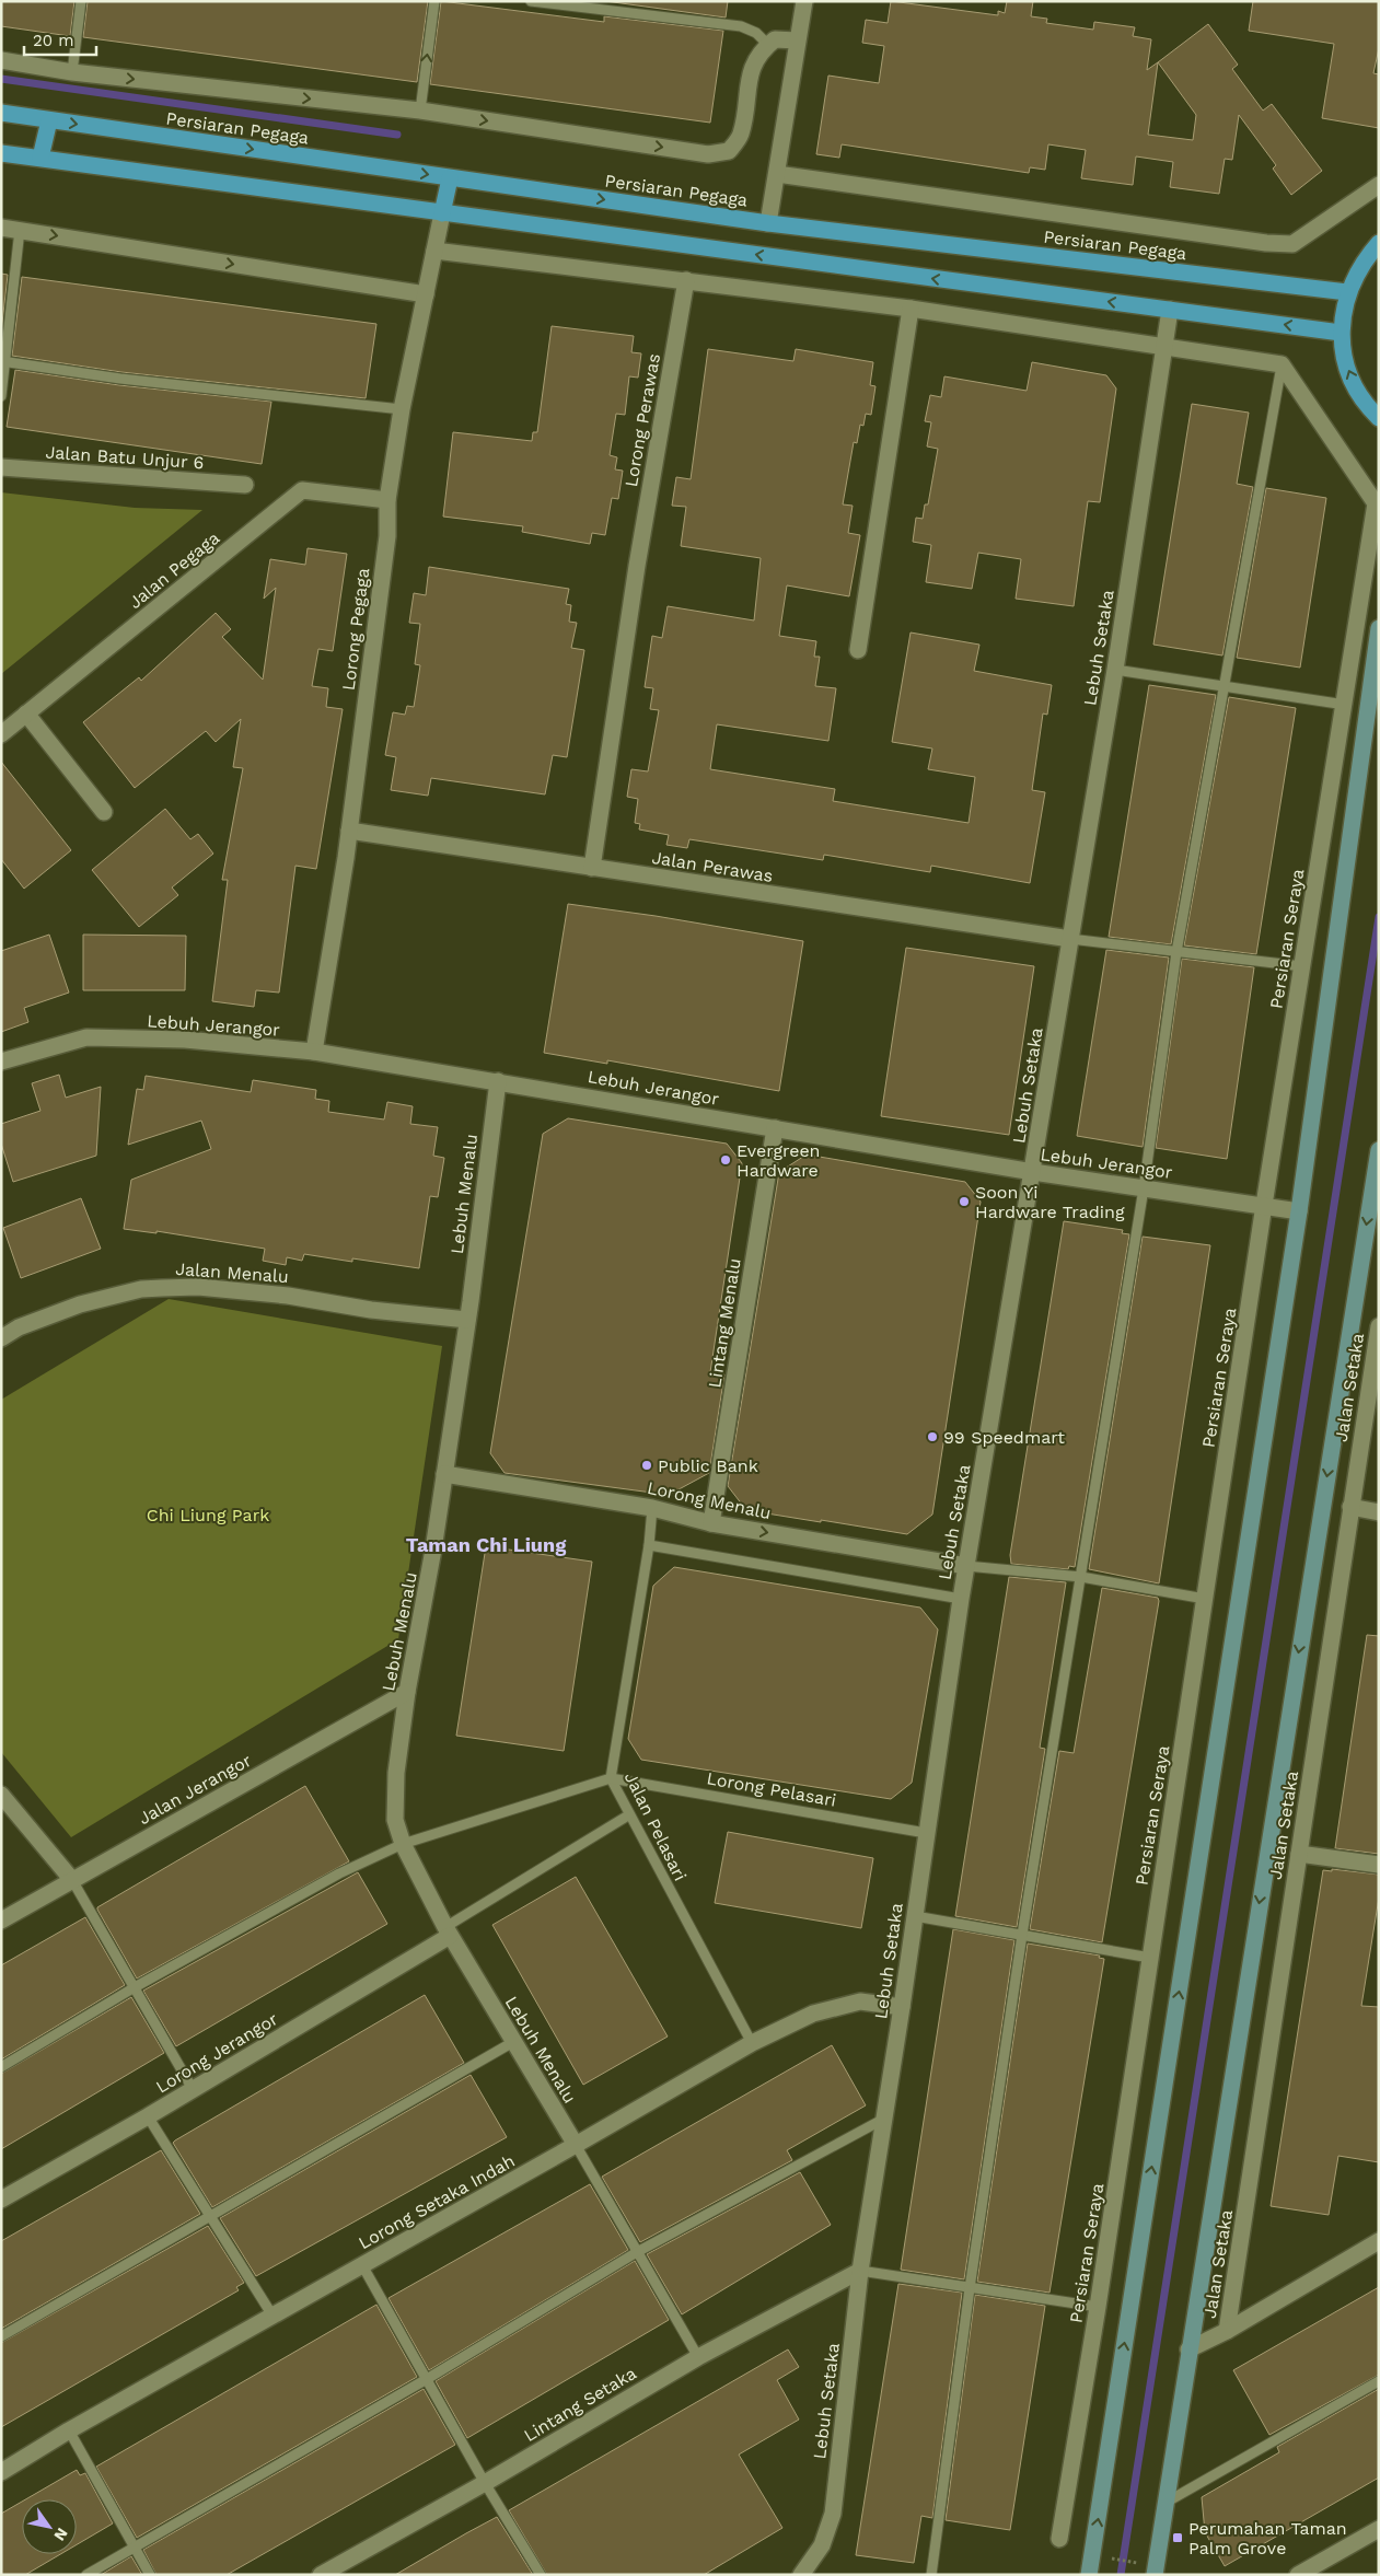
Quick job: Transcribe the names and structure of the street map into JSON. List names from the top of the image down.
{
  "streets": {
    "main road": ["Persiaran Pegaga"],
    "street": [
      "Lorong Perawas",
      "Jalan Batu Unjur 6",
      "Jalan Pegaga",
      "Lorong Pegaga",
      "Lebuh Setaka",
      "Jalan Perawas",
      "Persiaran Seraya",
      "Lebuh Jerangor",
      "Lebuh Menalu",
      "Jalan Menalu",
      "Lintang Menalu",
      "Jalan Setaka",
      "Lorong Menalu",
      "Jalan Jerangor",
      "Lorong Jerangor",
      "Lorong Setaka Indah",
      "Lintang Setaka"
    ],
    "lane": ["Lorong Pelasari", "Jalan Pelasari"]
  },
  "crossings": [
    ["Lorong Perawas", "Jalan Perawas"],
    ["Jalan Pegaga", "Lorong Pegaga"],
    ["Lorong Pegaga", "Jalan Perawas"],
    ["Lorong Pegaga", "Lebuh Jerangor"],
    ["Lebuh Setaka", "Jalan Perawas"],
    ["Lebuh Setaka", "Lebuh Jerangor"],
    ["Lebuh Setaka", "Lorong Menalu"],
    ["Lebuh Setaka", "Lorong Pelasari"],
    ["Lebuh Setaka", "Lorong Setaka Indah"],
    ["Lebuh Setaka", "Lintang Setaka"],
    ["Persiaran Seraya", "Lebuh Jerangor"],
    ["Lebuh Jerangor", "Lebuh Menalu"],
    ["Lebuh Jerangor", "Lintang Menalu"],
    ["Lebuh Menalu", "Jalan Menalu"],
    ["Lebuh Menalu", "Lorong Menalu"],
    ["Lebuh Menalu", "Jalan Jerangor"],
    ["Lebuh Menalu", "Lorong Jerangor"],
    ["Lebuh Menalu", "Lorong Setaka Indah"],
    ["Lintang Menalu", "Lorong Menalu"],
    ["Lorong Menalu", "Jalan Pelasari"],
    ["Lorong Pelasari", "Jalan Pelasari"],
    ["Jalan Pelasari", "Lorong Setaka Indah"]
  ],
  "one_way": ["Lorong Menalu"],
  "districts": ["Taman Chi Liung"],
  "parks": ["Chi Liung Park"],
  "places": {
    "other": [
      "Evergreen Hardware",
      "Soon Yi Hardware Trading",
      "99 Speedmart",
      "Public Bank"
    ],
    "transit": ["Perumahan Taman Palm Grove"]
  },
  "scale_bar": "20 m",
  "north": "bottom right"
}
